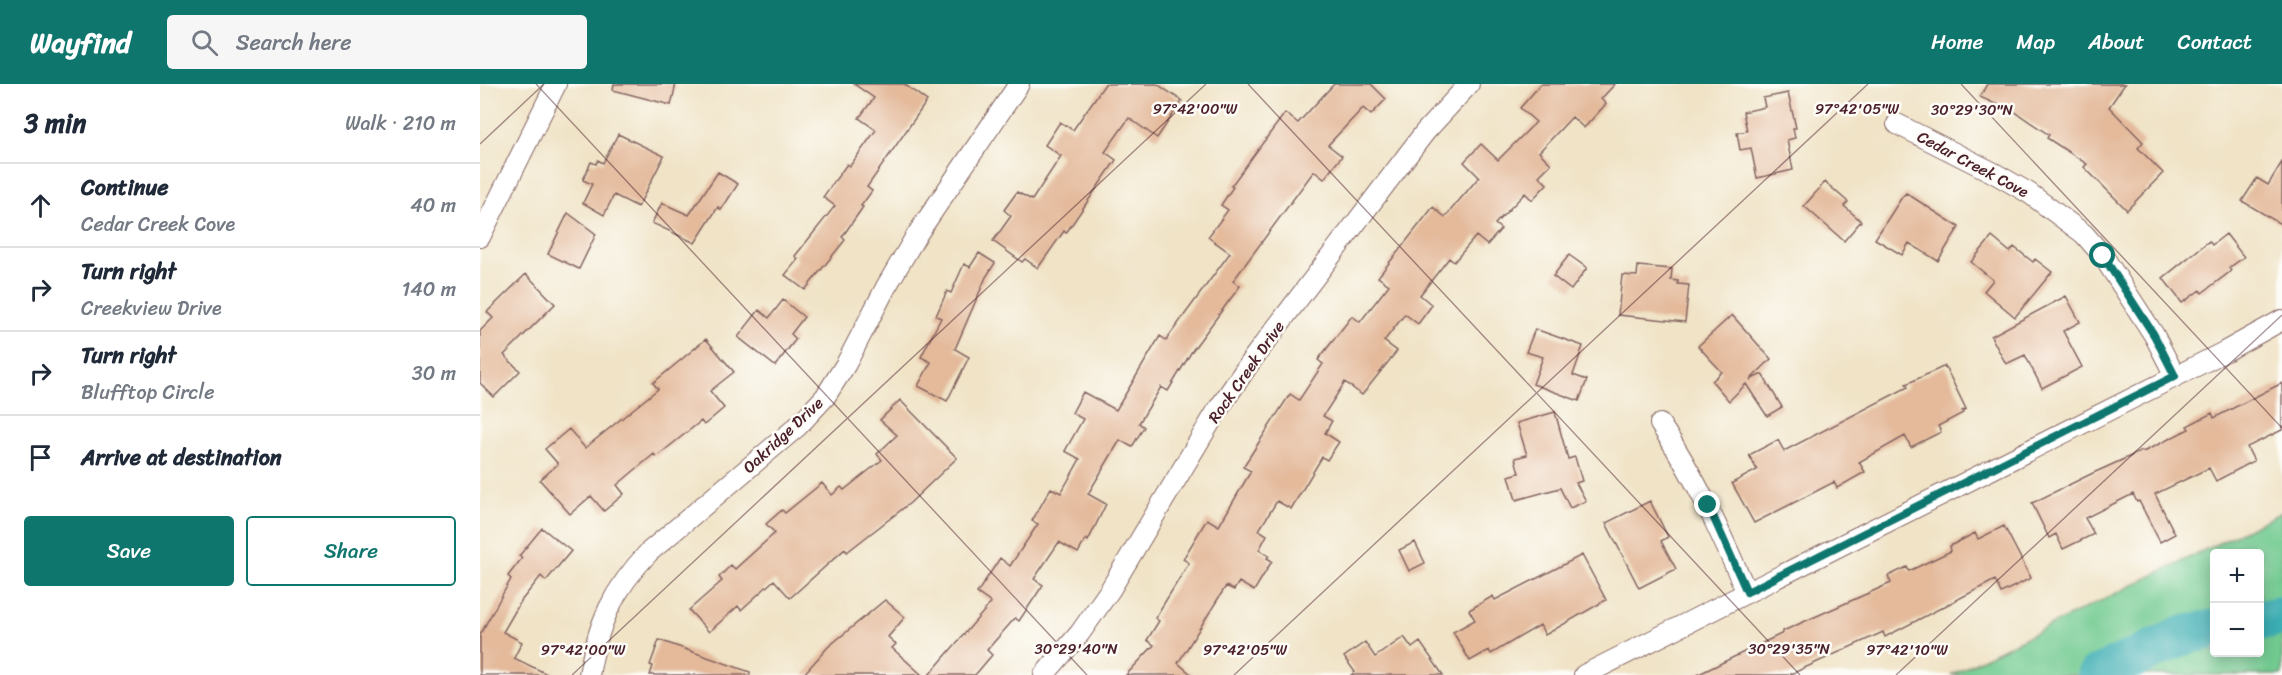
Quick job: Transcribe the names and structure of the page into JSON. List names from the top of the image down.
{
  "streets": {
    "street": ["Cedar Creek Cove", "Rock Creek Drive", "Oakridge Drive"]
  },
  "page": {
    "header": "Wayfind",
    "search": "Search here",
    "nav": [
      "Home",
      "Map",
      "About",
      "Contact"
    ],
    "heading": ["3 min", "Walk · 210 m"],
    "list": [
      ["Continue", "Cedar Creek Cove", "40 m"],
      ["Turn right", "Creekview Drive", "140 m"],
      ["Turn right", "Blufftop Circle", "30 m"],
      "Arrive at destination"
    ],
    "buttons": ["Save", "Share"],
    "map_buttons": ["+", "−"]
  },
  "coordinates": [
    "97°42'00\"W",
    "97°42'05\"W",
    "30°29'30\"N",
    "30°29'40\"N",
    "30°29'35\"N",
    "97°42'10\"W"
  ]
}
